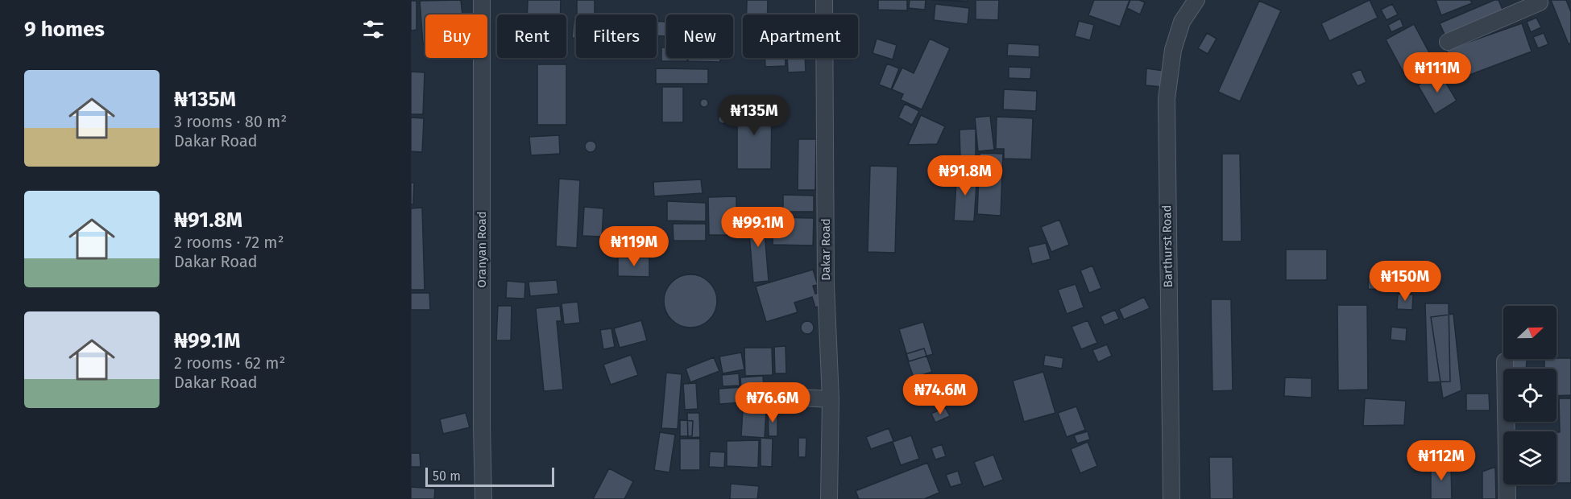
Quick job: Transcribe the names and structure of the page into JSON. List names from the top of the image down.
{
  "streets": {
    "street": ["Barthurst Road", "Oranyan Road", "Dakar Road"]
  },
  "scale_bar": "50 m",
  "north": "right",
  "page": {
    "heading": "9 homes",
    "chip": [
      "Buy",
      "Rent",
      "Filters",
      "New",
      "Apartment"
    ],
    "price": [
      "₦111M",
      "₦135M",
      "₦91.8M",
      "₦99.1M",
      "₦119M",
      "₦150M",
      "₦74.6M",
      "₦76.6M",
      "₦112M"
    ],
    "list": [
      {
        "name": "₦135M",
        "note": "3 rooms · 80 m² · Dakar Road"
      },
      {
        "name": "₦91.8M",
        "note": "2 rooms · 72 m² · Dakar Road"
      },
      {
        "name": "₦99.1M",
        "note": "2 rooms · 62 m² · Dakar Road"
      }
    ],
    "scale": "50 m"
  }
}
